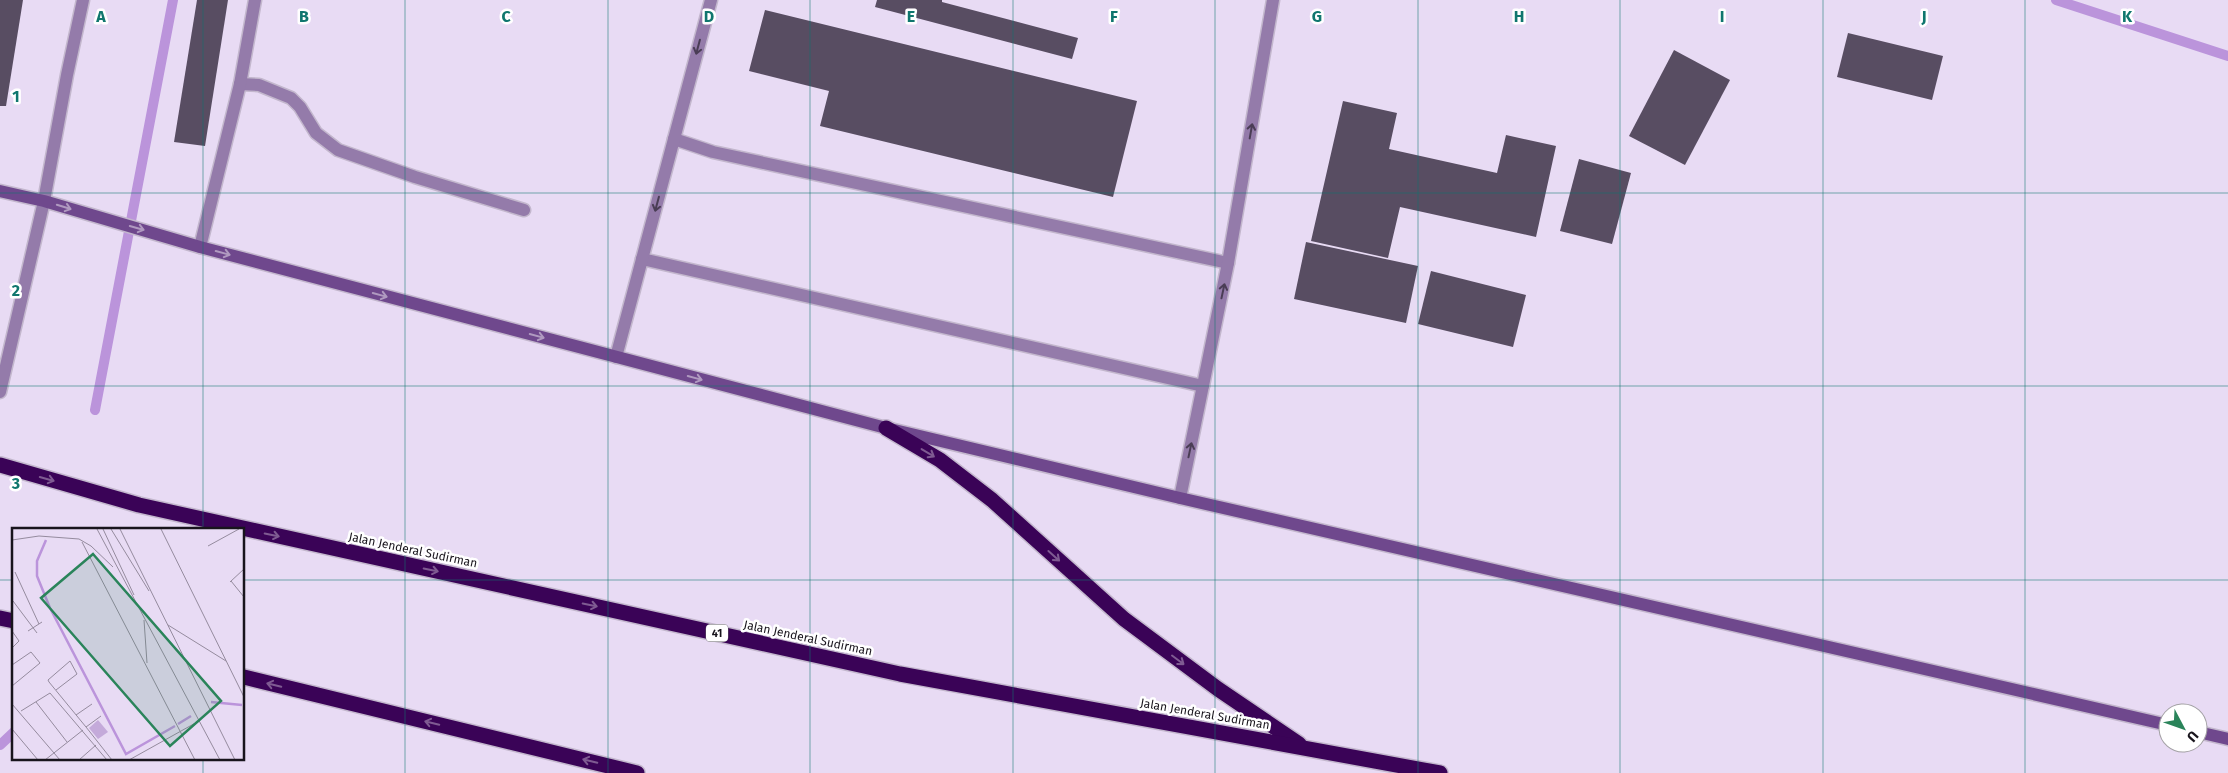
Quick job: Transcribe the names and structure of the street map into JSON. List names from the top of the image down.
{
  "streets": {
    "highway": ["Jalan Jenderal Sudirman", "41"]
  },
  "one_way": ["Jalan Jenderal Sudirman"],
  "north": "bottom right",
  "grid": {
    "columns": [
      "A",
      "B",
      "C",
      "D",
      "E",
      "F",
      "G",
      "H",
      "I",
      "J",
      "K"
    ],
    "rows": ["1", "2", "3"]
  }
}
